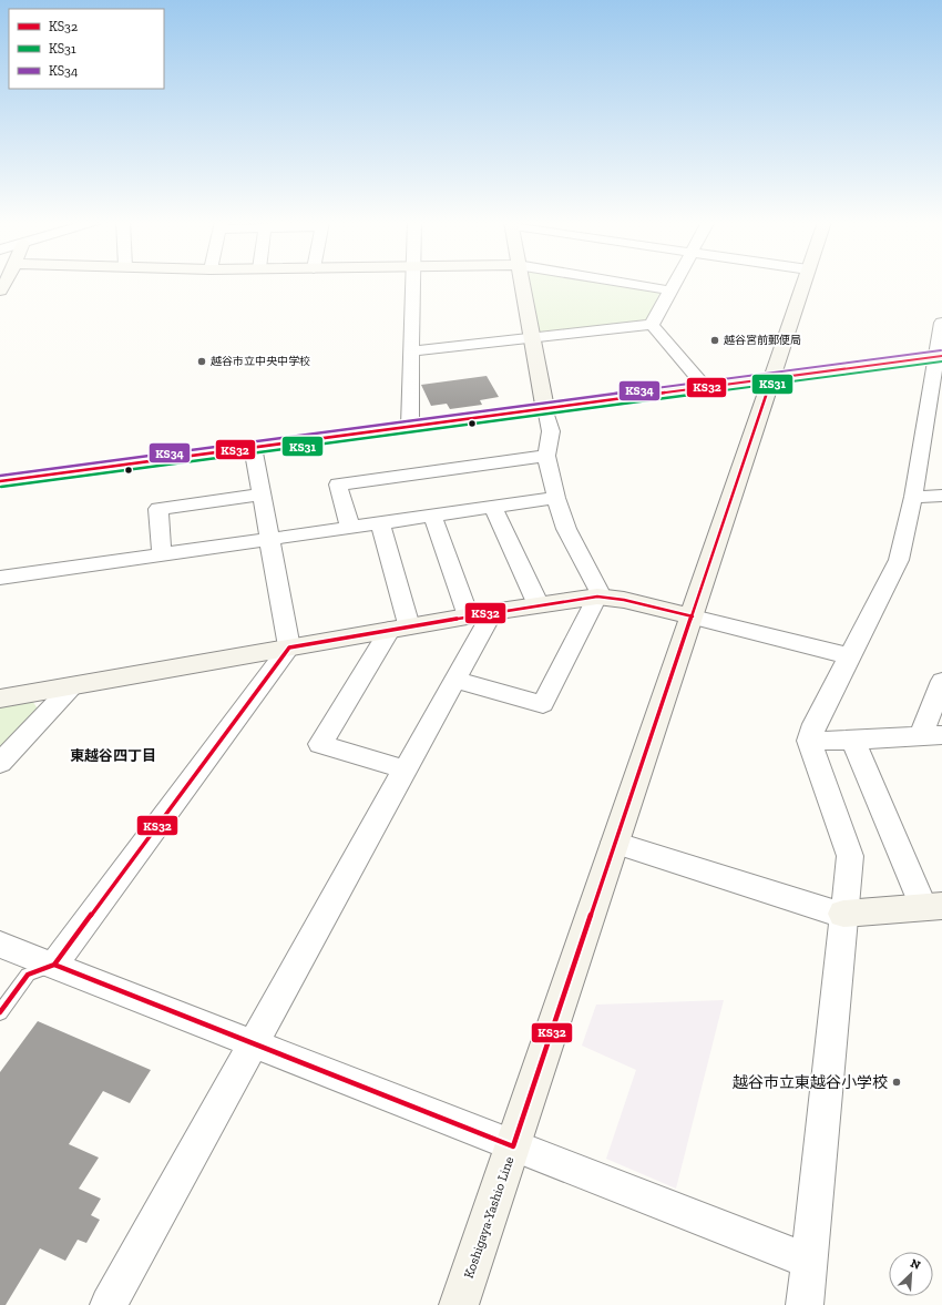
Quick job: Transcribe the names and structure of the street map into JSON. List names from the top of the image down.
{
  "streets": {
    "street": ["Koshigaya-Yashio Line"]
  },
  "districts": ["東越谷四丁目"],
  "places": ["越谷宮前郵便局", "越谷市立中央中学校", "越谷市立東越谷小学校"],
  "lines": ["transit line KS34", "transit line KS32", "transit line KS31"],
  "legend": ["KS32", "KS31", "KS34"],
  "north": "top right"
}
